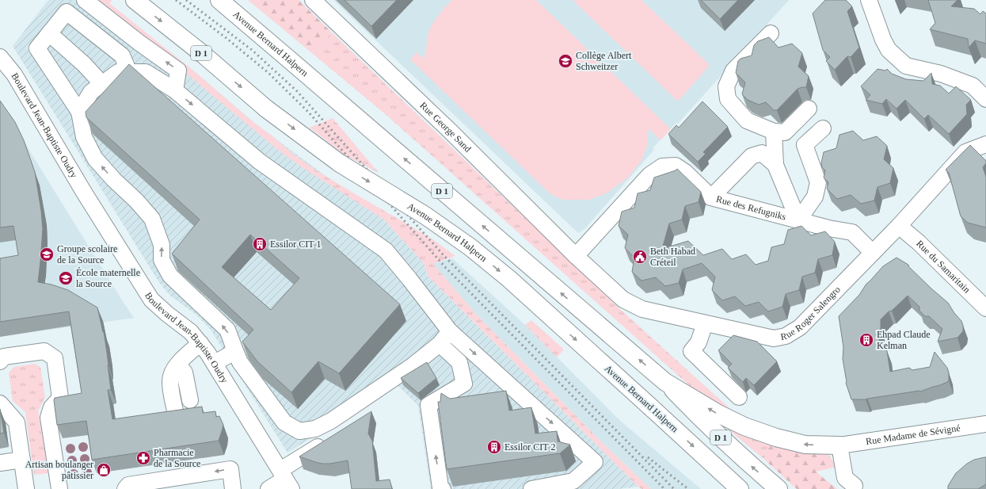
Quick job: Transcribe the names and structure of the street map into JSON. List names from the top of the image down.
{
  "streets": {
    "main road": ["Avenue Bernard Halpern", "D 1"],
    "street": [
      "Boulevard Jean-Baptiste Oudry",
      "Rue George Sand",
      "Rue des Refugniks",
      "Rue du Samaritain",
      "Rue Roger Salengro",
      "Rue Madame de Sévigné"
    ]
  },
  "crossings": [
    ["Rue George Sand", "Rue des Refugniks"],
    ["Rue George Sand", "Rue Roger Salengro"],
    ["Rue des Refugniks", "Rue Roger Salengro"],
    ["Rue du Samaritain", "Rue Roger Salengro"]
  ],
  "places": {
    "school or university": ["Collège Albert Schweitzer", "Groupe scolaire de la Source", "École maternelle la Source"],
    "building": ["Essilor CIT 1", "Ehpad Claude Kelman", "Essilor CIT 2"],
    "public building": ["Beth Habad Créteil"],
    "pharmacy": ["Pharmacie de la Source"],
    "shop": ["Artisan boulanger pâtissier"]
  }
}
